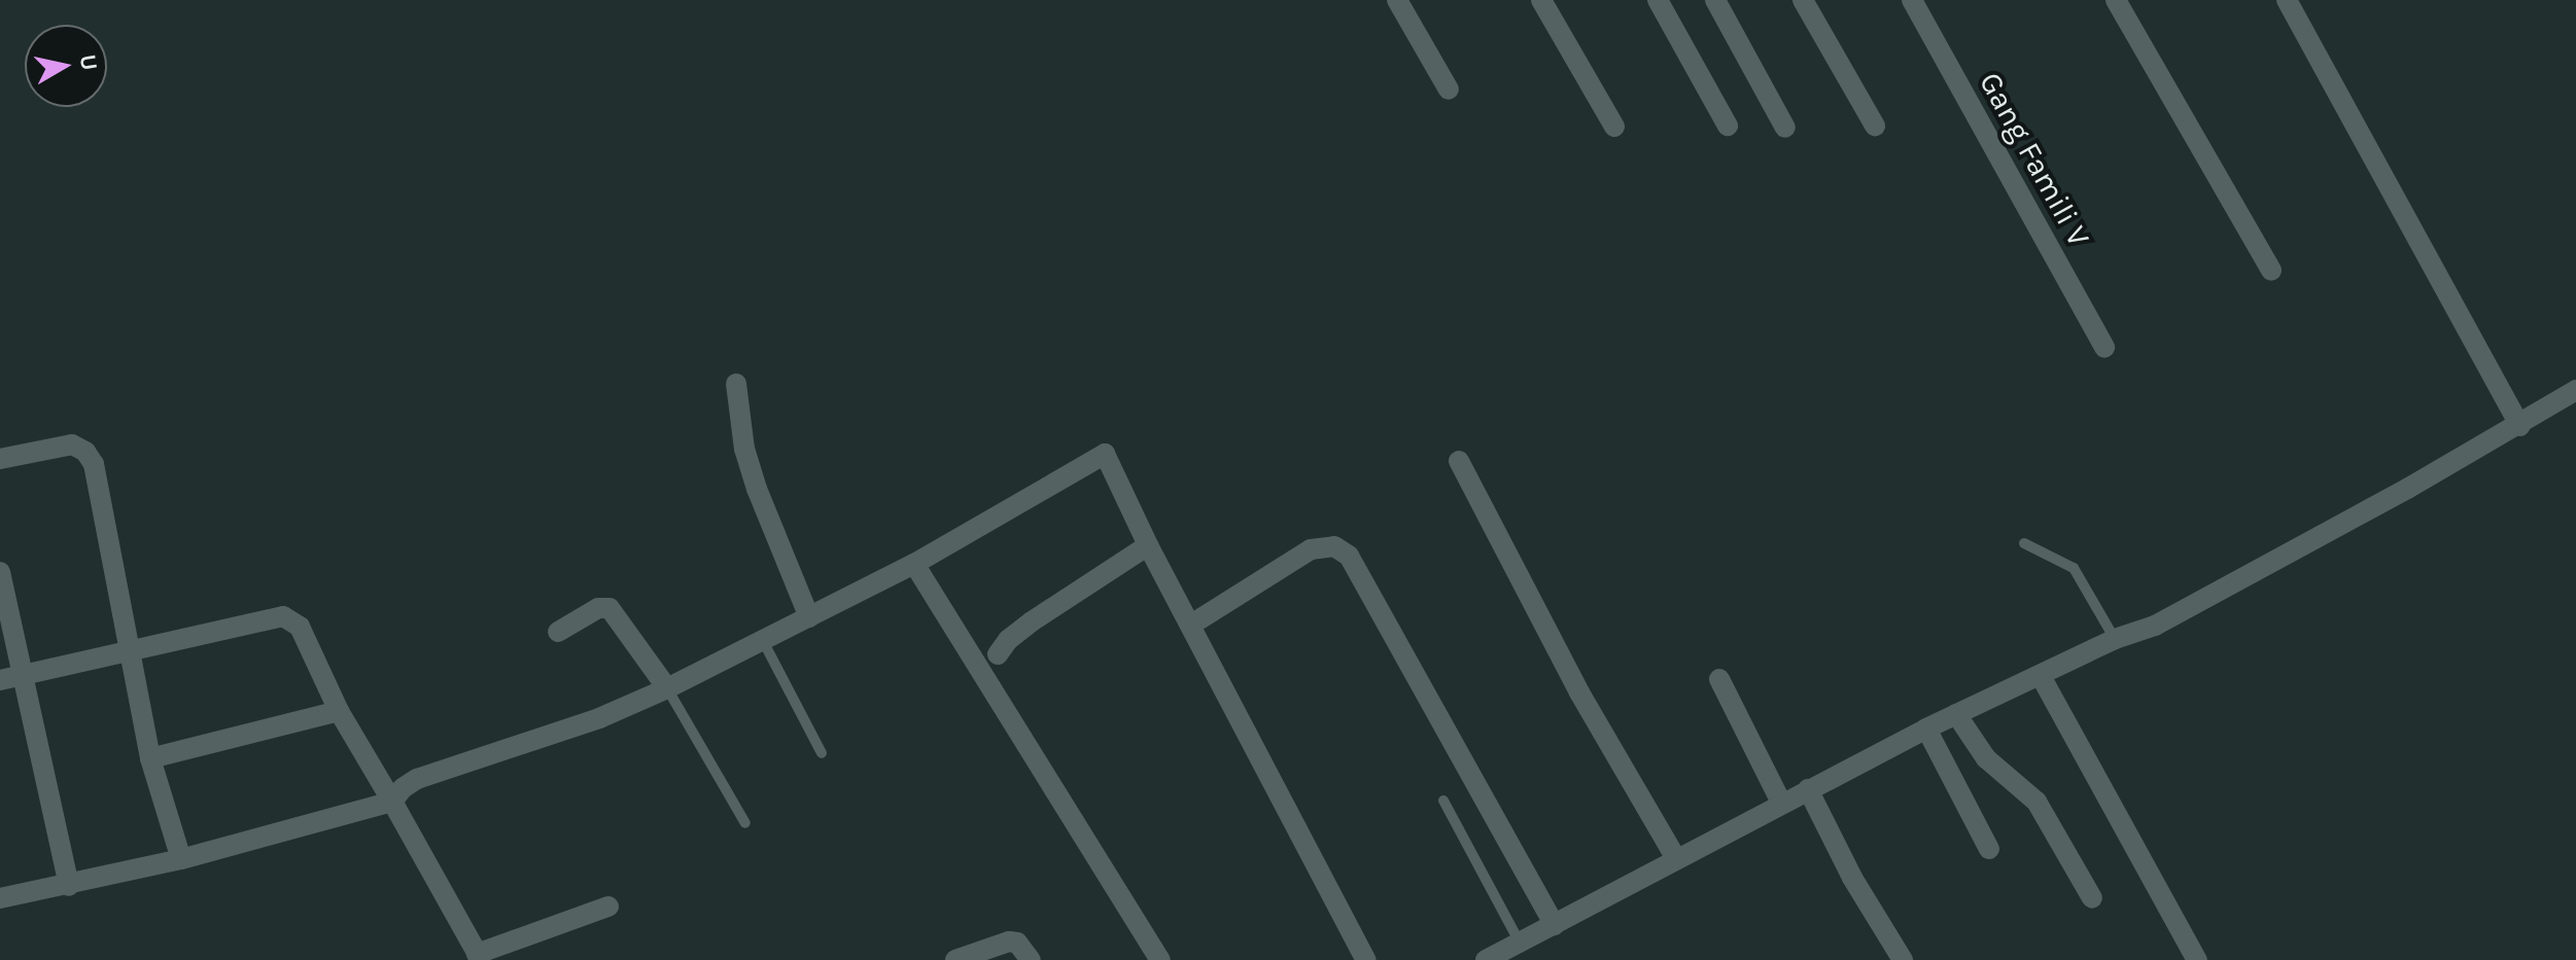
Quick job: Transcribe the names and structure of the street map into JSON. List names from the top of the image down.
{
  "streets": {
    "street": ["Gang Famili V"]
  },
  "north": "right"
}
